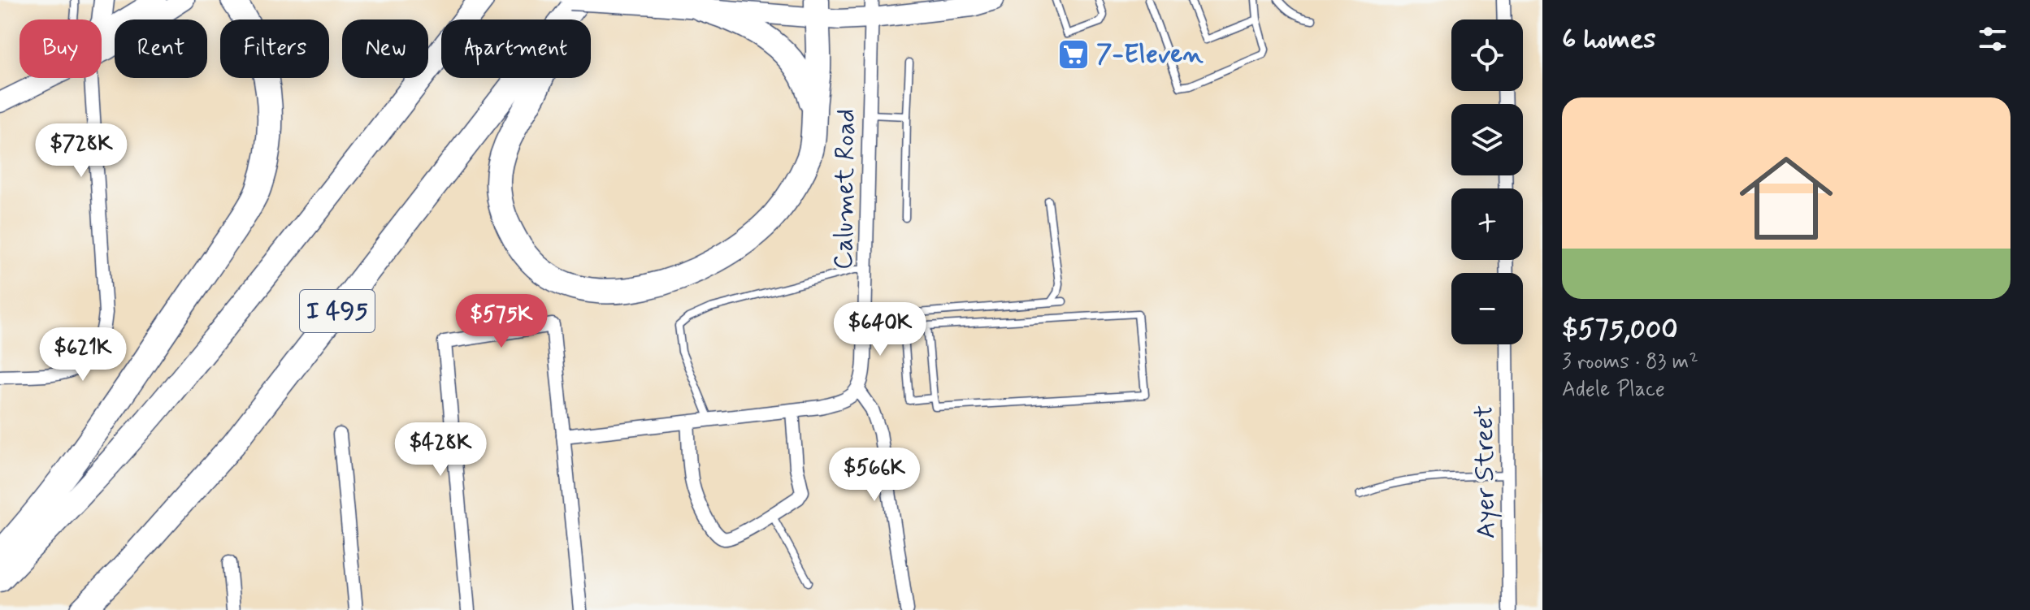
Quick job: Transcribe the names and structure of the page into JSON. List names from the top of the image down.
{
  "streets": {
    "highway": ["I 495"],
    "street": ["Calumet Road", "Ayer Street"]
  },
  "places": {
    "supermarket": ["7-Eleven"]
  },
  "page": {
    "heading": "6 homes",
    "map_buttons": ["+", "−"],
    "chip": [
      "Buy",
      "Rent",
      "Filters",
      "New",
      "Apartment"
    ],
    "list": [
      {
        "name": "$575,000",
        "note": "3 rooms · 83 m² · Adele Place"
      }
    ],
    "price": [
      "$728K",
      "$575K",
      "$640K",
      "$621K",
      "$428K",
      "$566K"
    ]
  }
}
